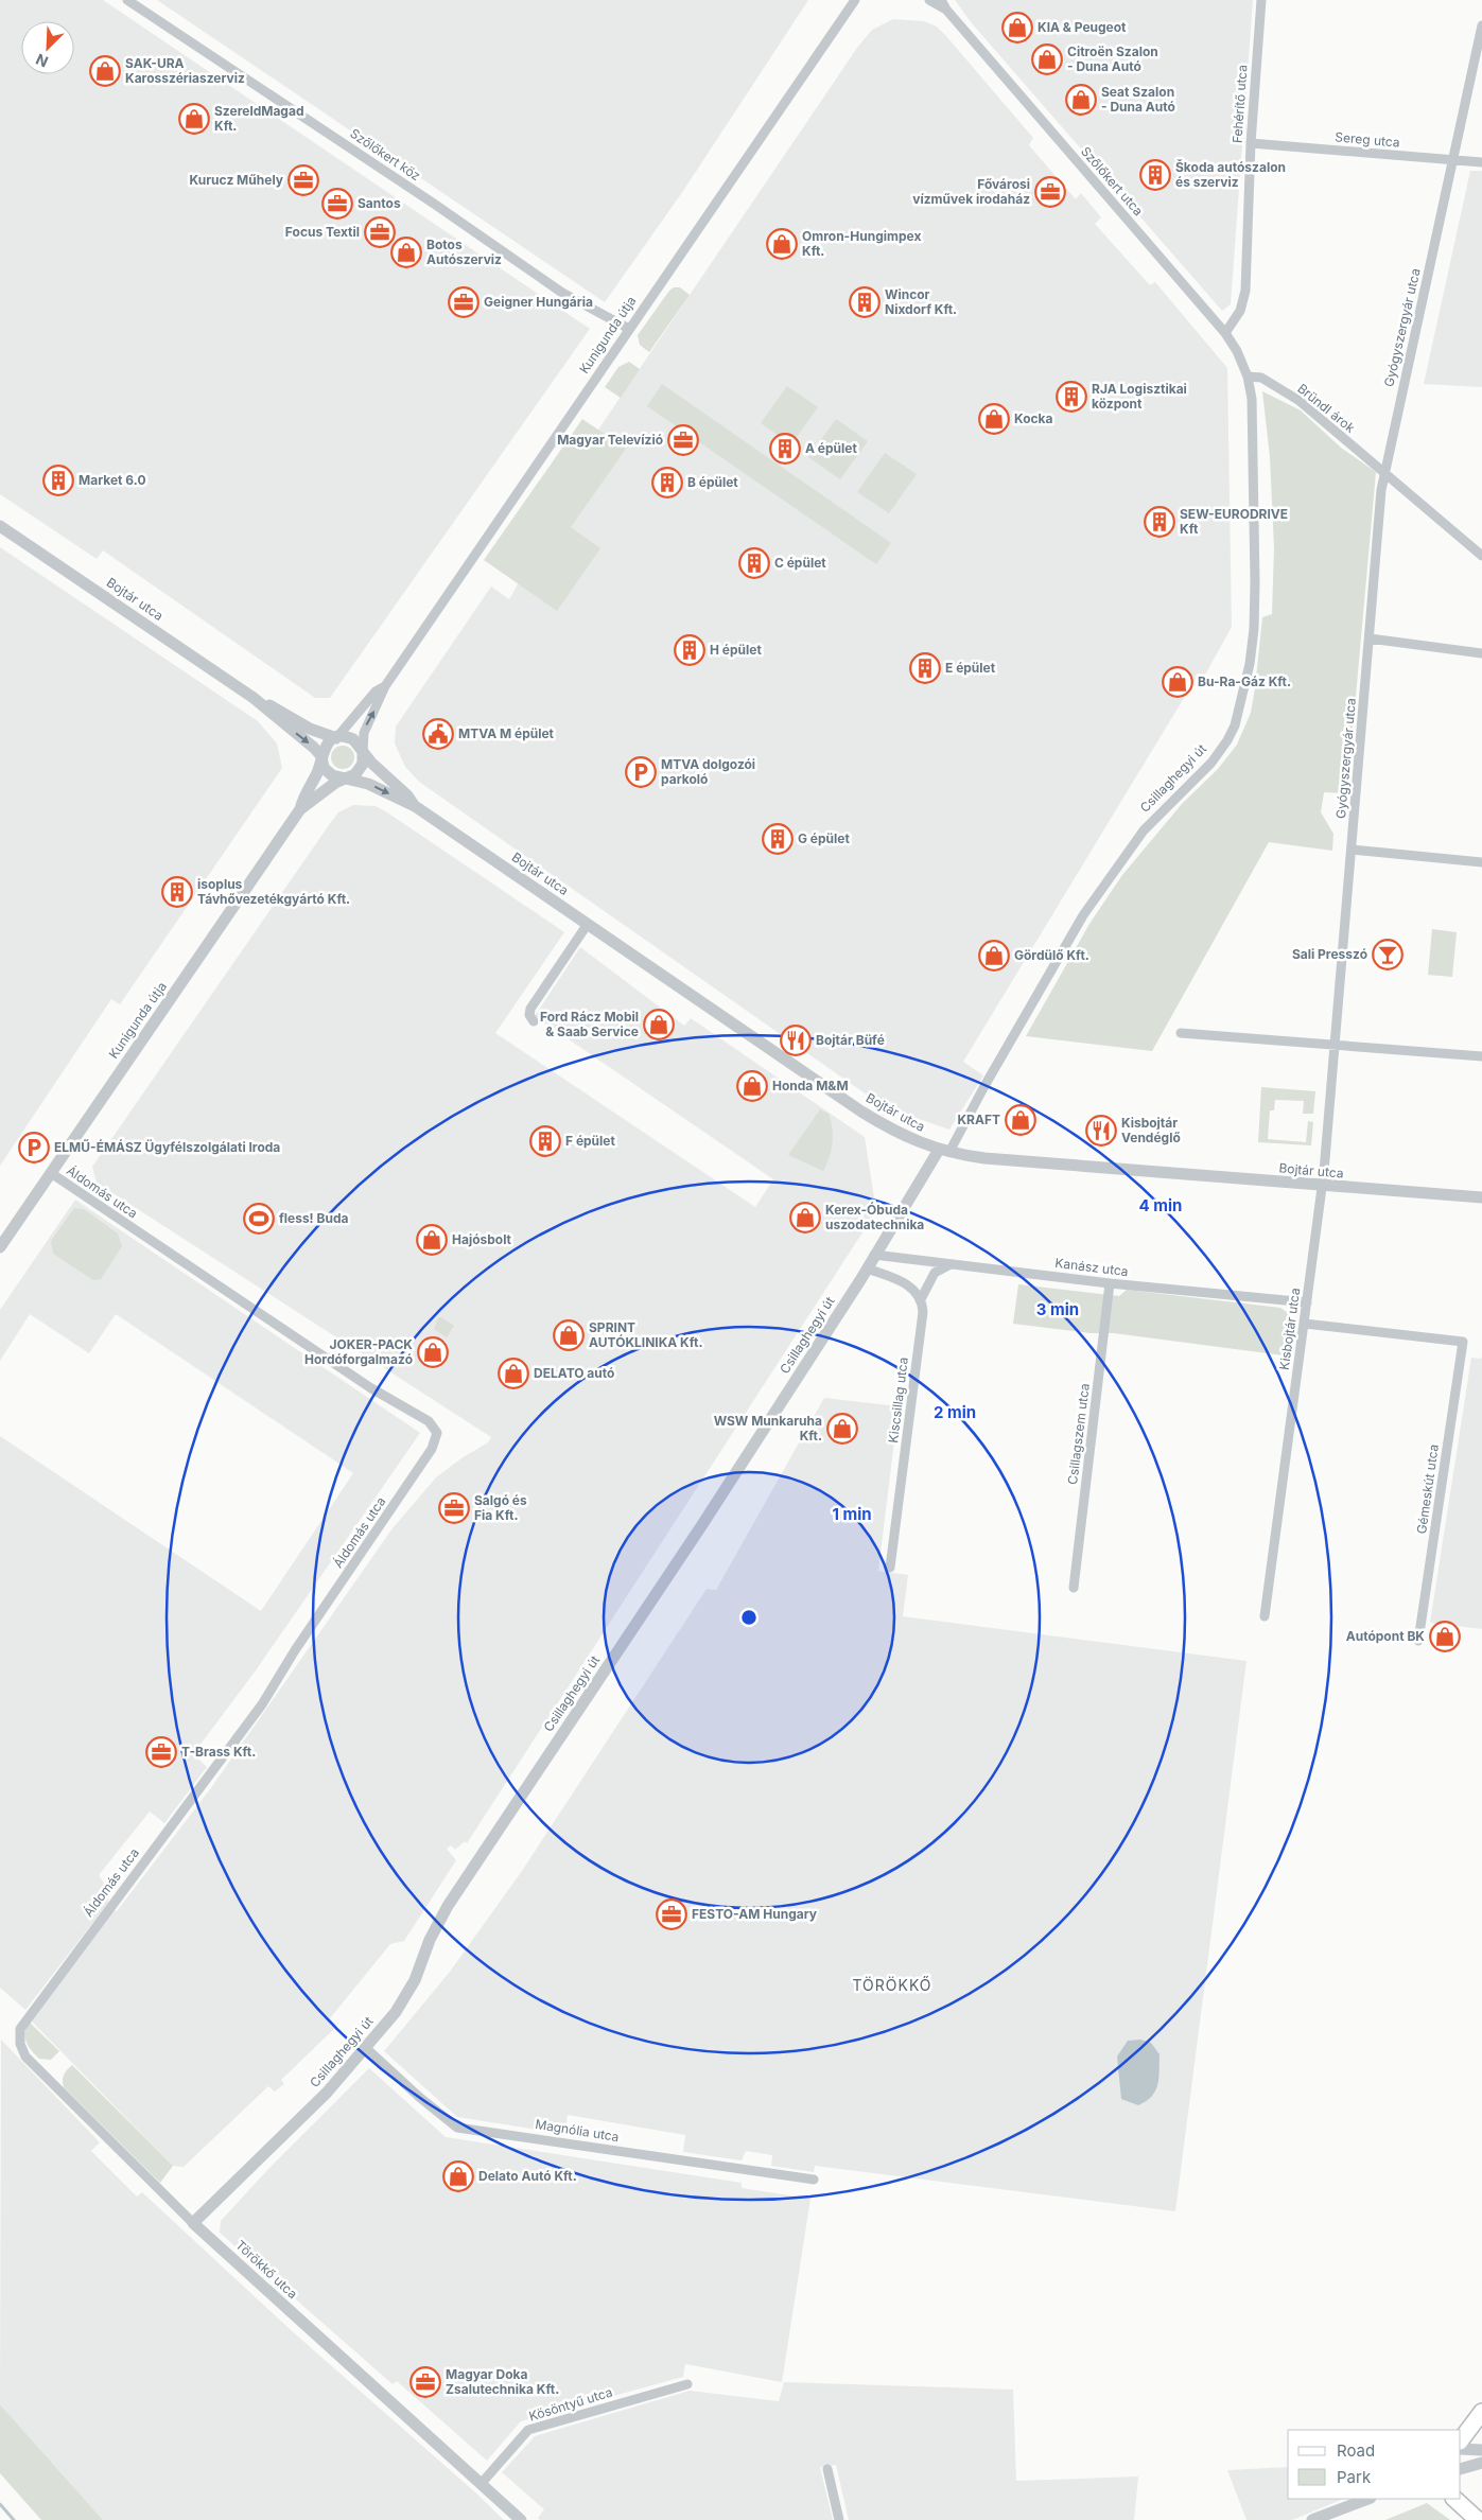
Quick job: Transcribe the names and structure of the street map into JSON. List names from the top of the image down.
{
  "streets": {
    "street": [
      "Fehérítő utca",
      "Sereg utca",
      "Szőlőkert köz",
      "Szőlőkert utca",
      "Gyógyszergyár utca",
      "Kunigunda útja",
      "Bründl árok",
      "Bojtár utca",
      "Csillaghegyi út",
      "Áldomás utca",
      "Kanász utca",
      "Kisbojtár utca",
      "Kiscsillag utca",
      "Csillagszem utca",
      "Gémeskút utca",
      "Magnólia utca",
      "Törökkő utca",
      "Kösöntyű utca"
    ]
  },
  "crossings": [
    ["Fehérítő utca", "Sereg utca"],
    ["Fehérítő utca", "Szőlőkert utca"],
    ["Sereg utca", "Gyógyszergyár utca"],
    ["Szőlőkert köz", "Kunigunda útja"],
    ["Szőlőkert utca", "Bründl árok"],
    ["Szőlőkert utca", "Csillaghegyi út"],
    ["Gyógyszergyár utca", "Bründl árok"],
    ["Gyógyszergyár utca", "Kisbojtár utca"],
    ["Kunigunda útja", "Bojtár utca"],
    ["Kunigunda útja", "Áldomás utca"],
    ["Bründl árok", "Csillaghegyi út"],
    ["Bojtár utca", "Csillaghegyi út"],
    ["Bojtár utca", "Kisbojtár utca"],
    ["Csillaghegyi út", "Kanász utca"],
    ["Csillaghegyi út", "Magnólia utca"],
    ["Csillaghegyi út", "Törökkő utca"],
    ["Áldomás utca", "Törökkő utca"],
    ["Kanász utca", "Kisbojtár utca"],
    ["Kanász utca", "Csillagszem utca"],
    ["Kisbojtár utca", "Gémeskút utca"],
    ["Törökkő utca", "Kösöntyű utca"]
  ],
  "districts": ["TÖRÖKKŐ"],
  "places": {
    "shop": [
      "KIA & Peugeot",
      "Citroën Szalon - Duna Autó",
      "SAK-URA Karosszériaszerviz",
      "Seat Szalon - Duna Autó",
      "SzereldMagad Kft.",
      "Omron-Hungimpex Kft.",
      "Botos Autószerviz",
      "Kocka",
      "Bu-Ra-Gáz Kft.",
      "Gördülő Kft.",
      "Ford Rácz Mobil & Saab Service",
      "Honda M&M",
      "KRAFT",
      "Kerex-Óbuda uszodatechnika",
      "Hajósbolt",
      "SPRINT AUTÓKLINIKA Kft.",
      "JOKER-PACK Hordóforgalmazó",
      "DELATO autó",
      "WSW Munkaruha Kft.",
      "Autópont BK",
      "Delato Autó Kft."
    ],
    "building": [
      "Škoda autószalon és szerviz",
      "Wincor Nixdorf Kft.",
      "RJA Logisztikai központ",
      "A épület",
      "Market 6.0",
      "B épület",
      "SEW-EURODRIVE Kft",
      "C épület",
      "H épület",
      "E épület",
      "G épület",
      "isoplus Távhővezetékgyártó Kft.",
      "F épület"
    ],
    "office": [
      "Kurucz Műhely",
      "Fővárosi vízművek irodaház",
      "Santos",
      "Focus Textil",
      "Geigner Hungária",
      "Magyar Televízió",
      "Salgó és Fia Kft.",
      "T-Brass Kft.",
      "FESTO-AM Hungary",
      "Magyar Doka Zsalutechnika Kft."
    ],
    "public building": ["MTVA M épület"],
    "parking": ["MTVA dolgozói parkoló", "ELMŰ-ÉMÁSZ Ügyfélszolgálati Iroda"],
    "bar": ["Sali Presszó"],
    "restaurant": ["Bojtár Büfé", "Kisbojtár Vendéglő"],
    "sports": ["fless! Buda"]
  },
  "legend": ["Road", "Park"],
  "north": "bottom left",
  "rings": [
    "4 min",
    "3 min",
    "2 min",
    "1 min"
  ]
}
